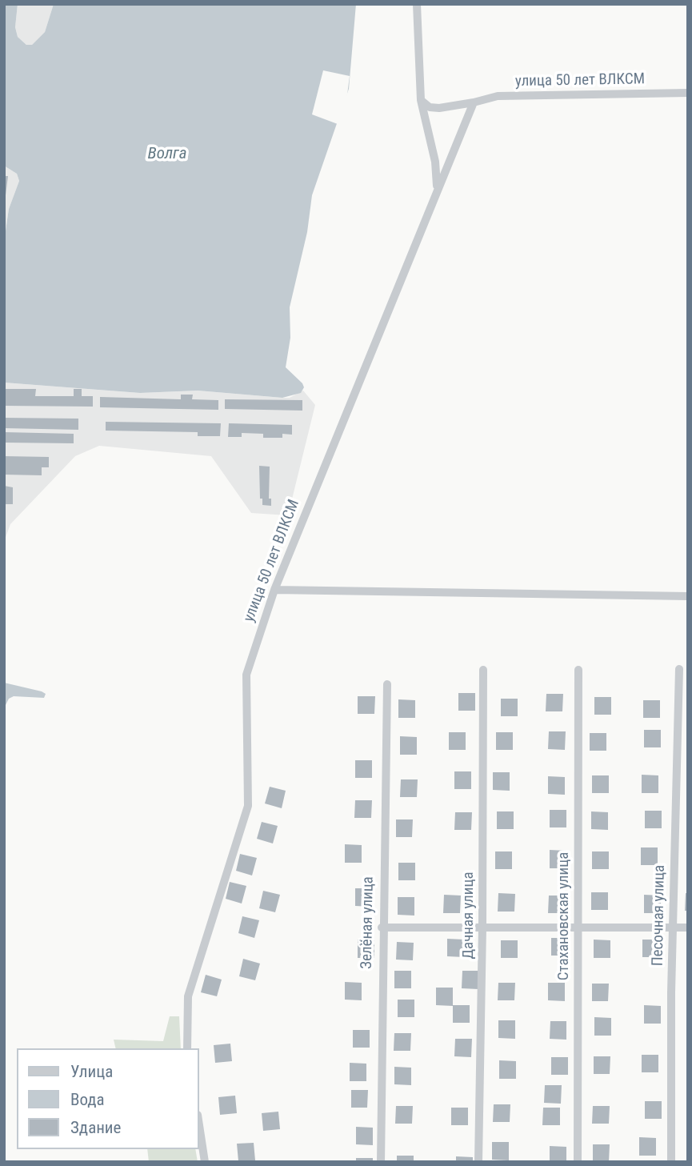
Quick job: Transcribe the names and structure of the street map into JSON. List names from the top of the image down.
{
  "streets": {
    "street": [
      "улица 50 лет ВЛКСМ",
      "Дачная улица",
      "Песочная улица",
      "Стахановская улица",
      "Зелёная улица"
    ]
  },
  "water": ["Волга"],
  "legend": ["Улица", "Вода", "Здание"]
}
